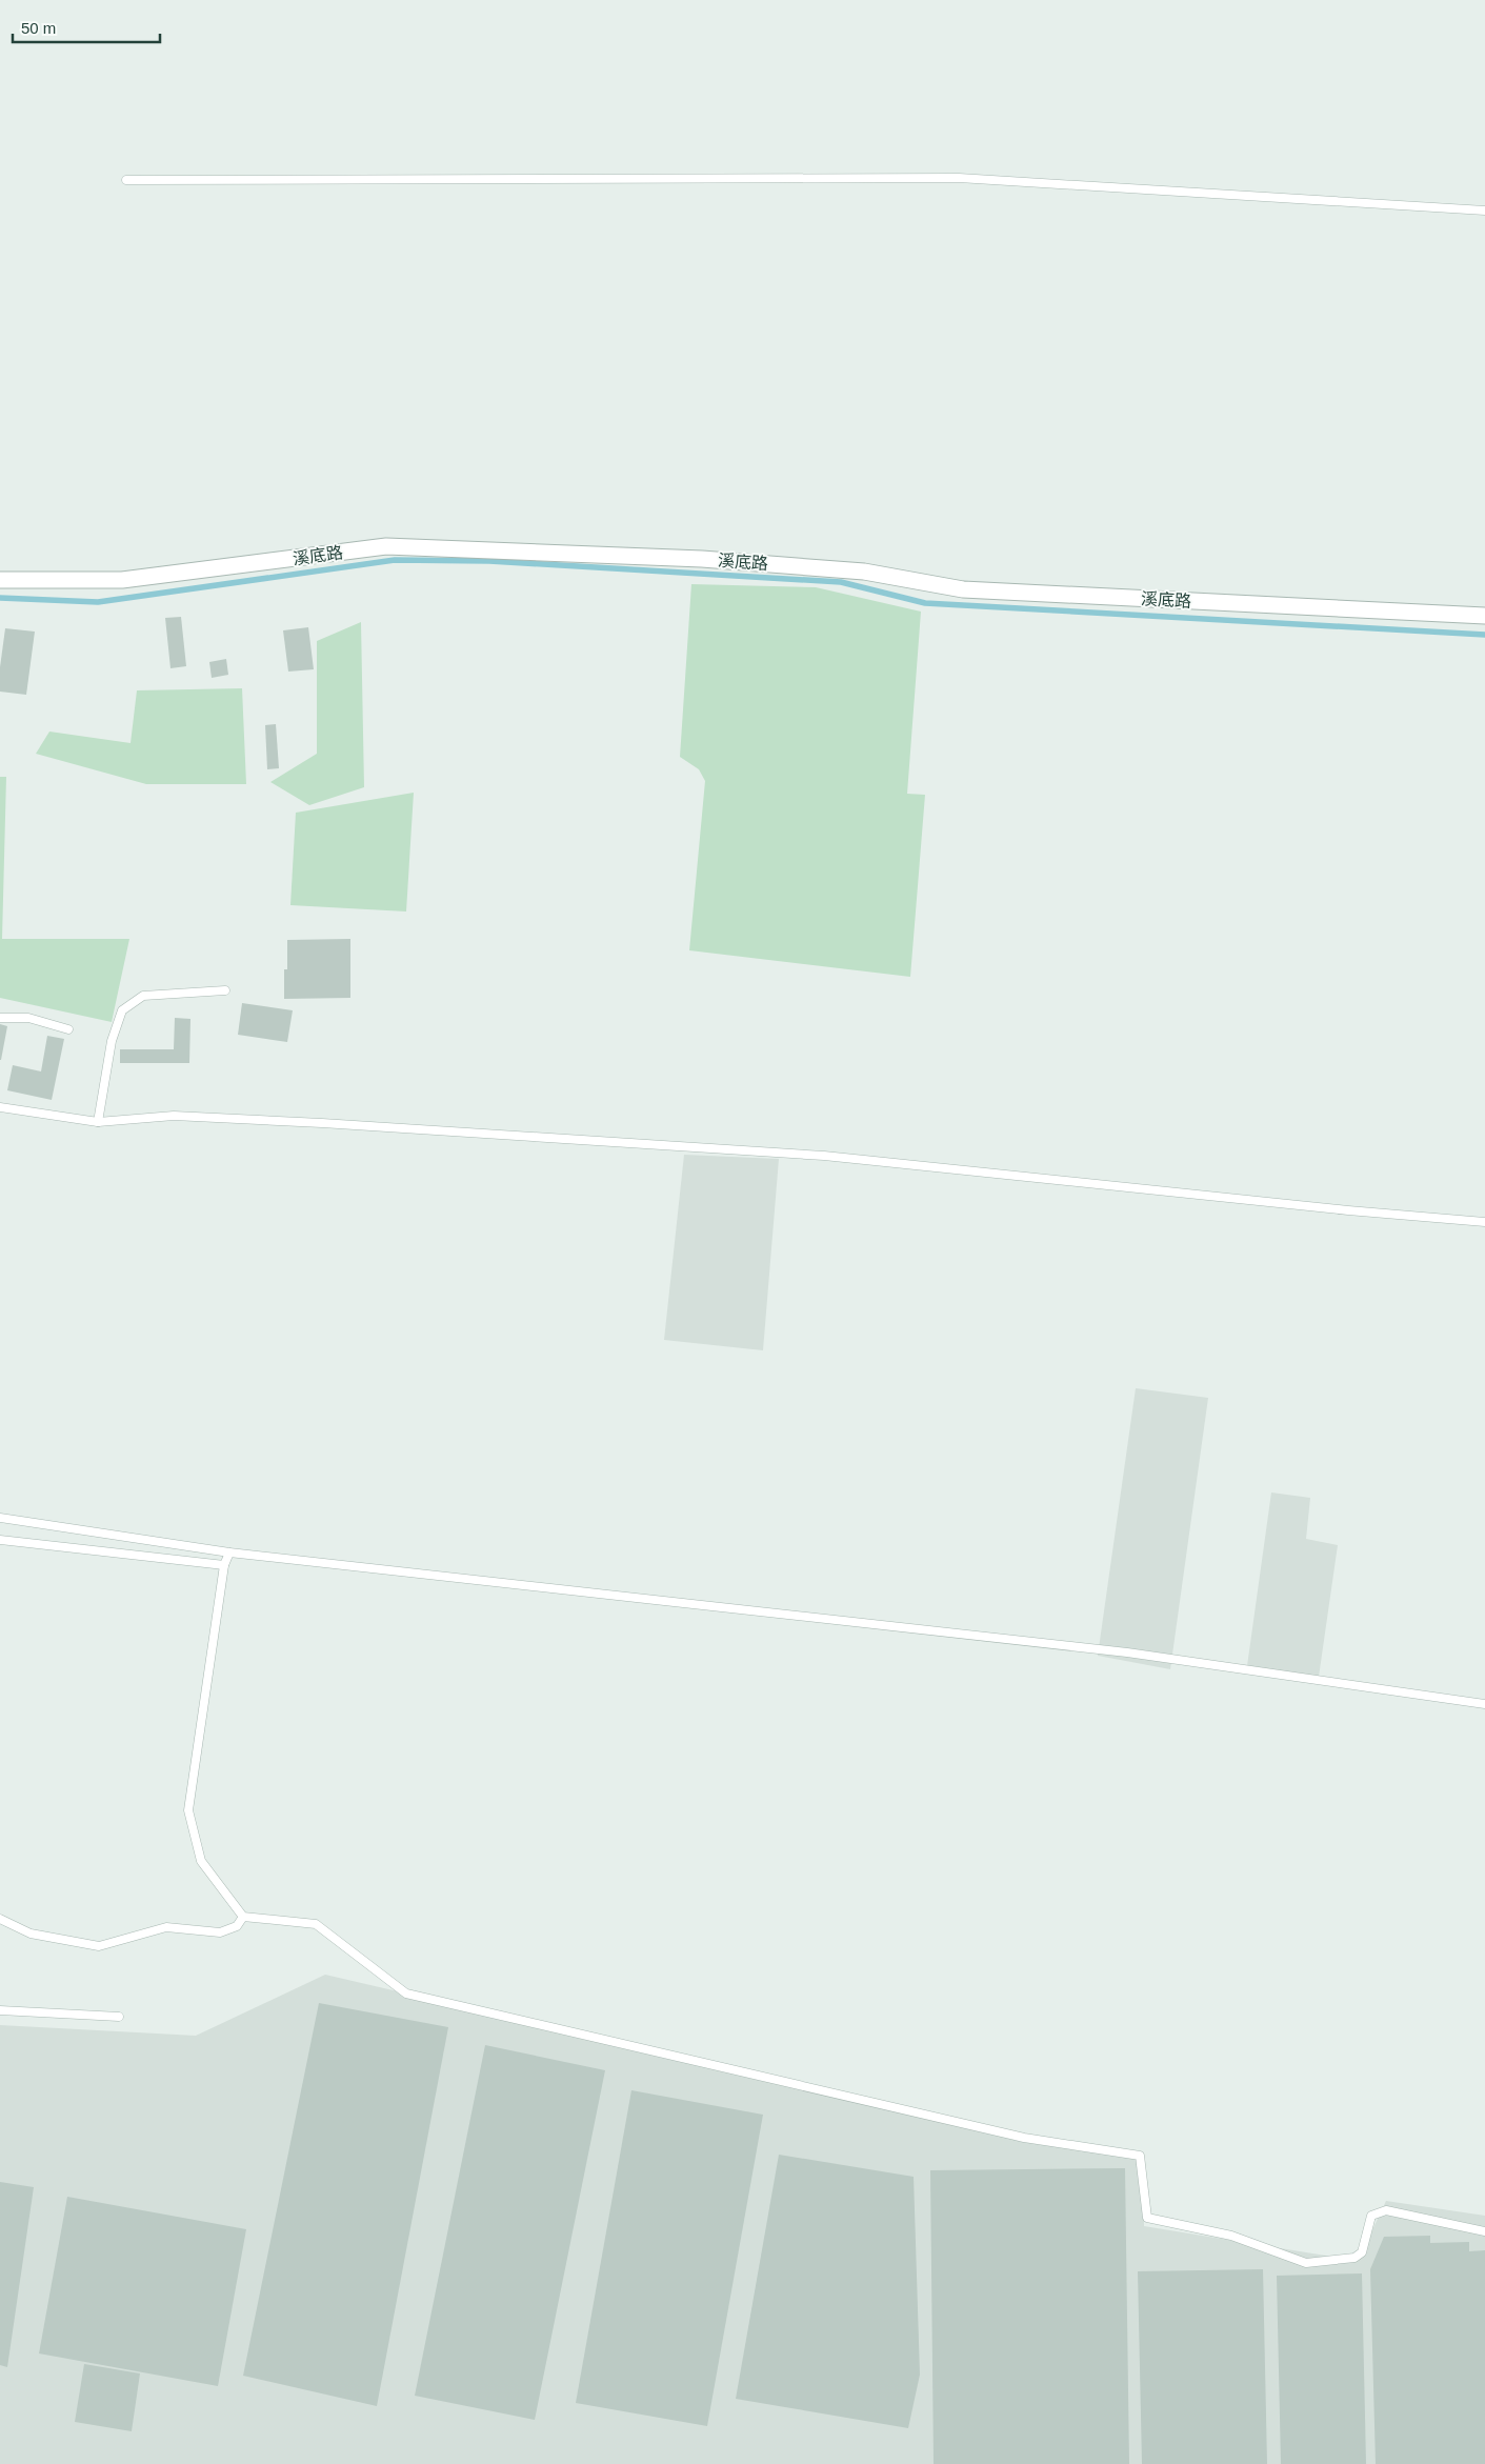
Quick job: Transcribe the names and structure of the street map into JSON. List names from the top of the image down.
{
  "streets": {
    "street": ["溪底路"]
  },
  "scale_bar": "50 m"
}
